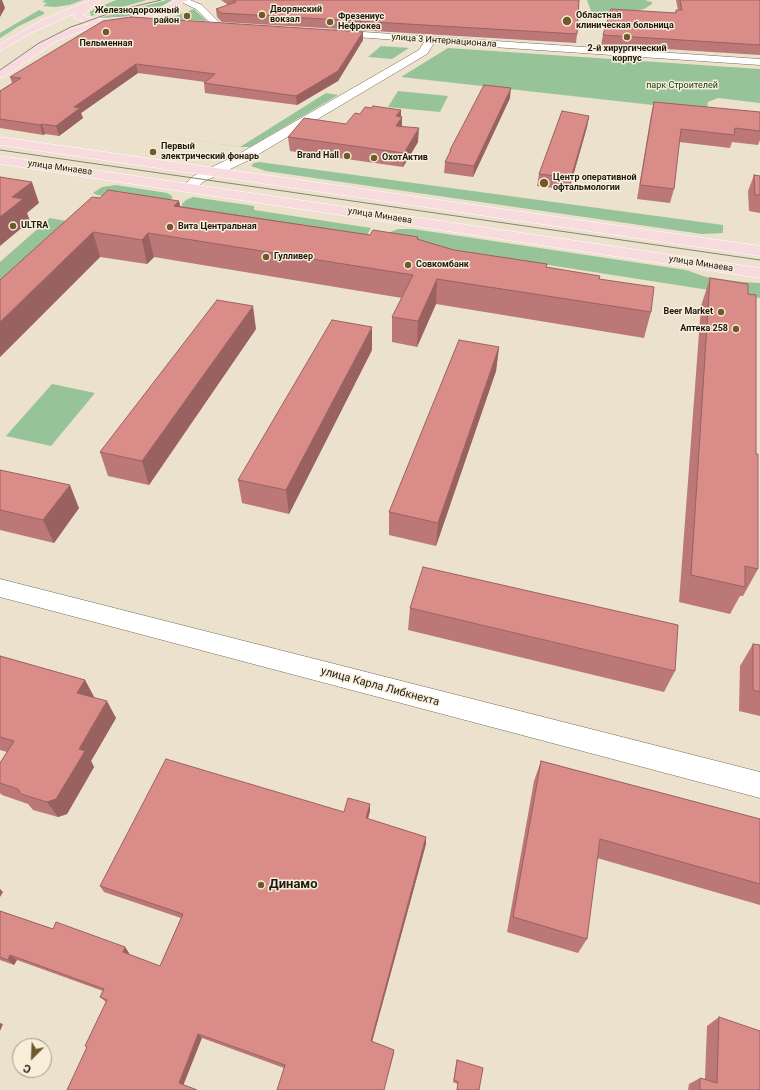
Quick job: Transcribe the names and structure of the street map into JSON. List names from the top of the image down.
{
  "streets": {
    "main road": ["улица Минаева"],
    "street": ["улица 3 Интернационала", "улица Карла Либкнехта"]
  },
  "parks": ["парк Строителей"],
  "places": [
    "Дворянский вокзал",
    "Железнодорожный район",
    "Областная клиническая больница",
    "Фрезениус Нефрокеа",
    "Пельменная",
    "2-й хирургический корпус",
    "Первый электрический фонарь",
    "Brand Hall",
    "ОхотАктив",
    "Центр оперативной офтальмологии",
    "ULTRA",
    "Вита Центральная",
    "Гулливер",
    "Совкомбанк",
    "Beer Market",
    "Аптека 258",
    "Динамо"
  ],
  "north": "bottom left"
}
